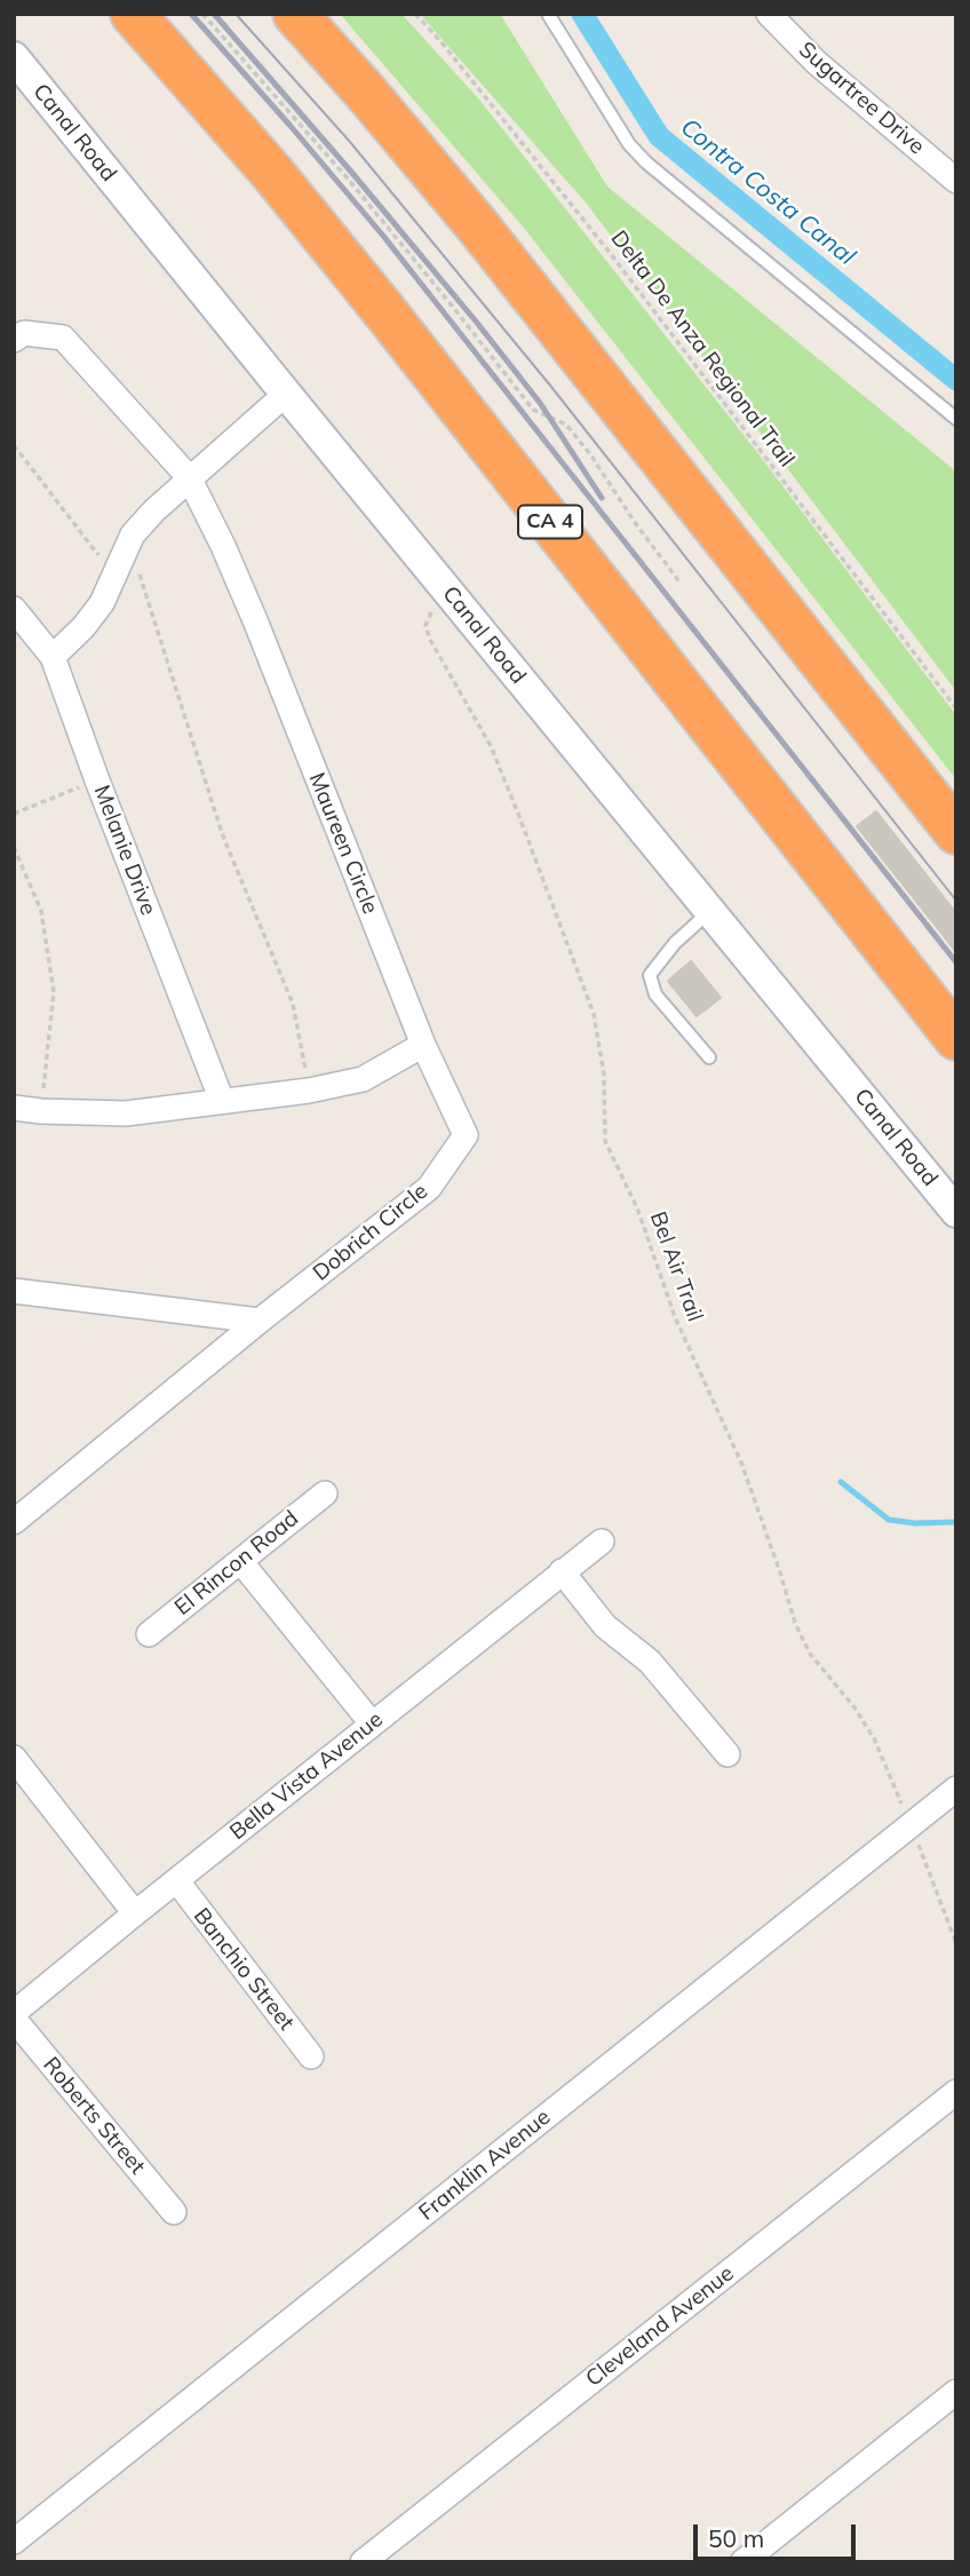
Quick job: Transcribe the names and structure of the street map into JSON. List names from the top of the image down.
{
  "streets": {
    "highway": ["CA 4"],
    "street": [
      "Sugartree Drive",
      "Canal Road",
      "Maureen Circle",
      "Melanie Drive",
      "Dobrich Circle",
      "El Rincon Road",
      "Bella Vista Avenue",
      "Banchio Street",
      "Roberts Street",
      "Franklin Avenue",
      "Cleveland Avenue"
    ],
    "path": ["Delta De Anza Regional Trail", "Bel Air Trail"]
  },
  "crossings": [
    ["Canal Road", "Bel Air Trail"],
    ["Maureen Circle", "Dobrich Circle"],
    ["Bel Air Trail", "Franklin Avenue"],
    ["Bella Vista Avenue", "Banchio Street"]
  ],
  "water": ["Contra Costa Canal"],
  "scale_bar": "50 m"
}
